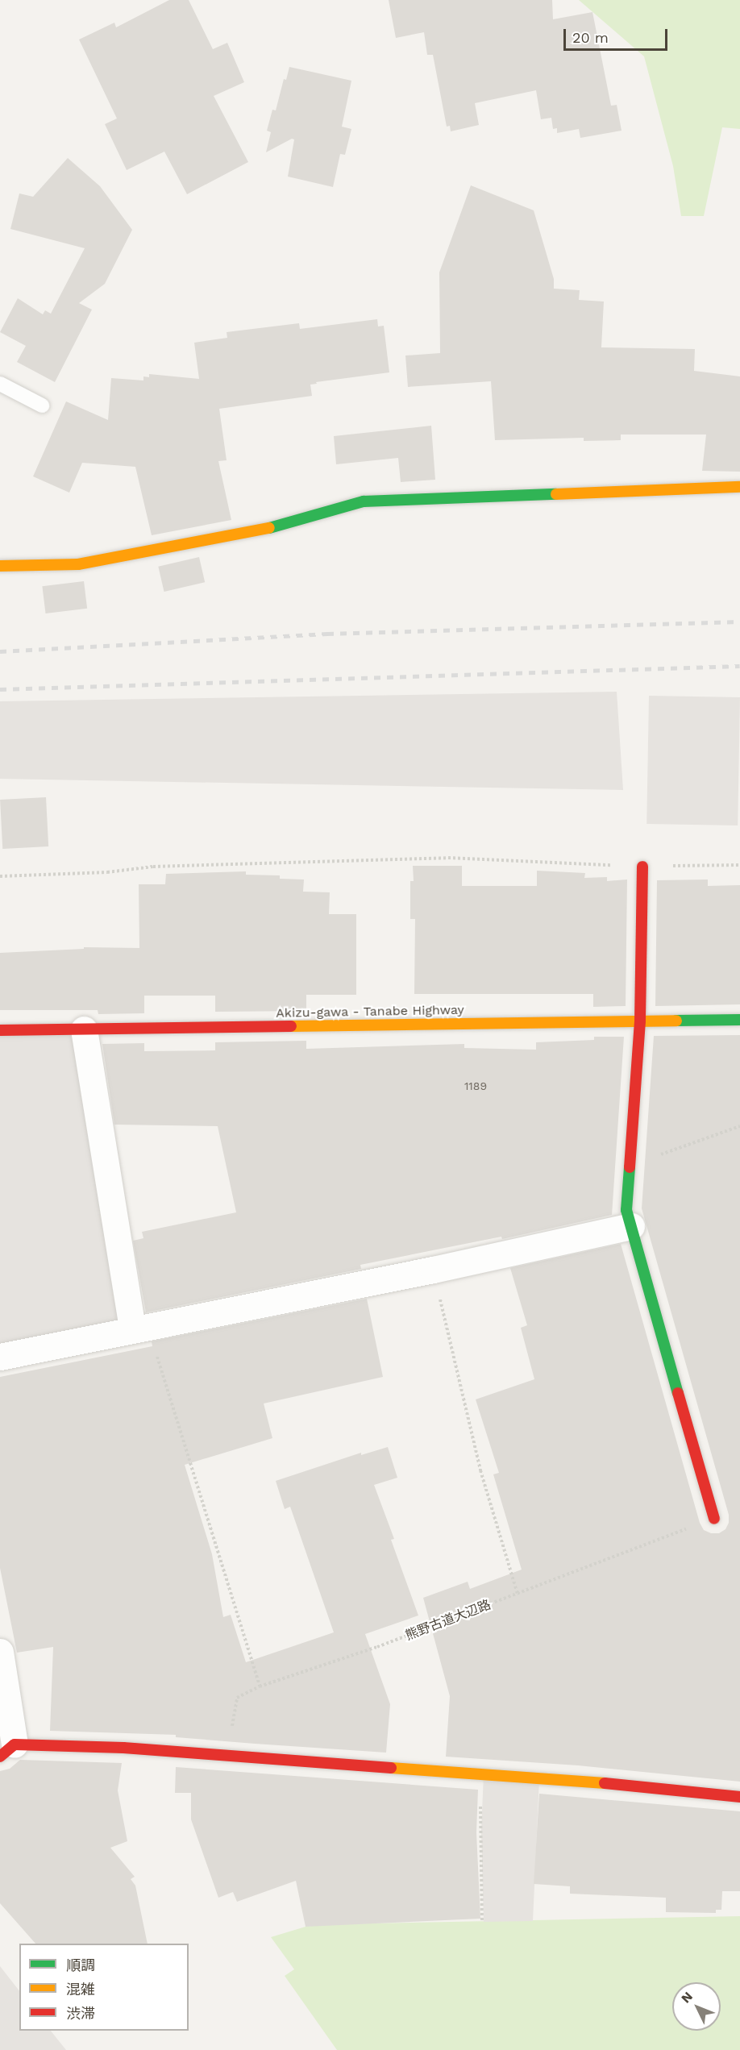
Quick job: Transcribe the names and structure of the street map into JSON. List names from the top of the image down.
{
  "streets": {
    "street": ["Akizu-gawa - Tanabe Highway"],
    "path": ["熊野古道大辺路"]
  },
  "house_numbers": ["1189"],
  "legend": ["順調", "混雑", "渋滞"],
  "scale_bar": "20 m",
  "north": "top left"
}
